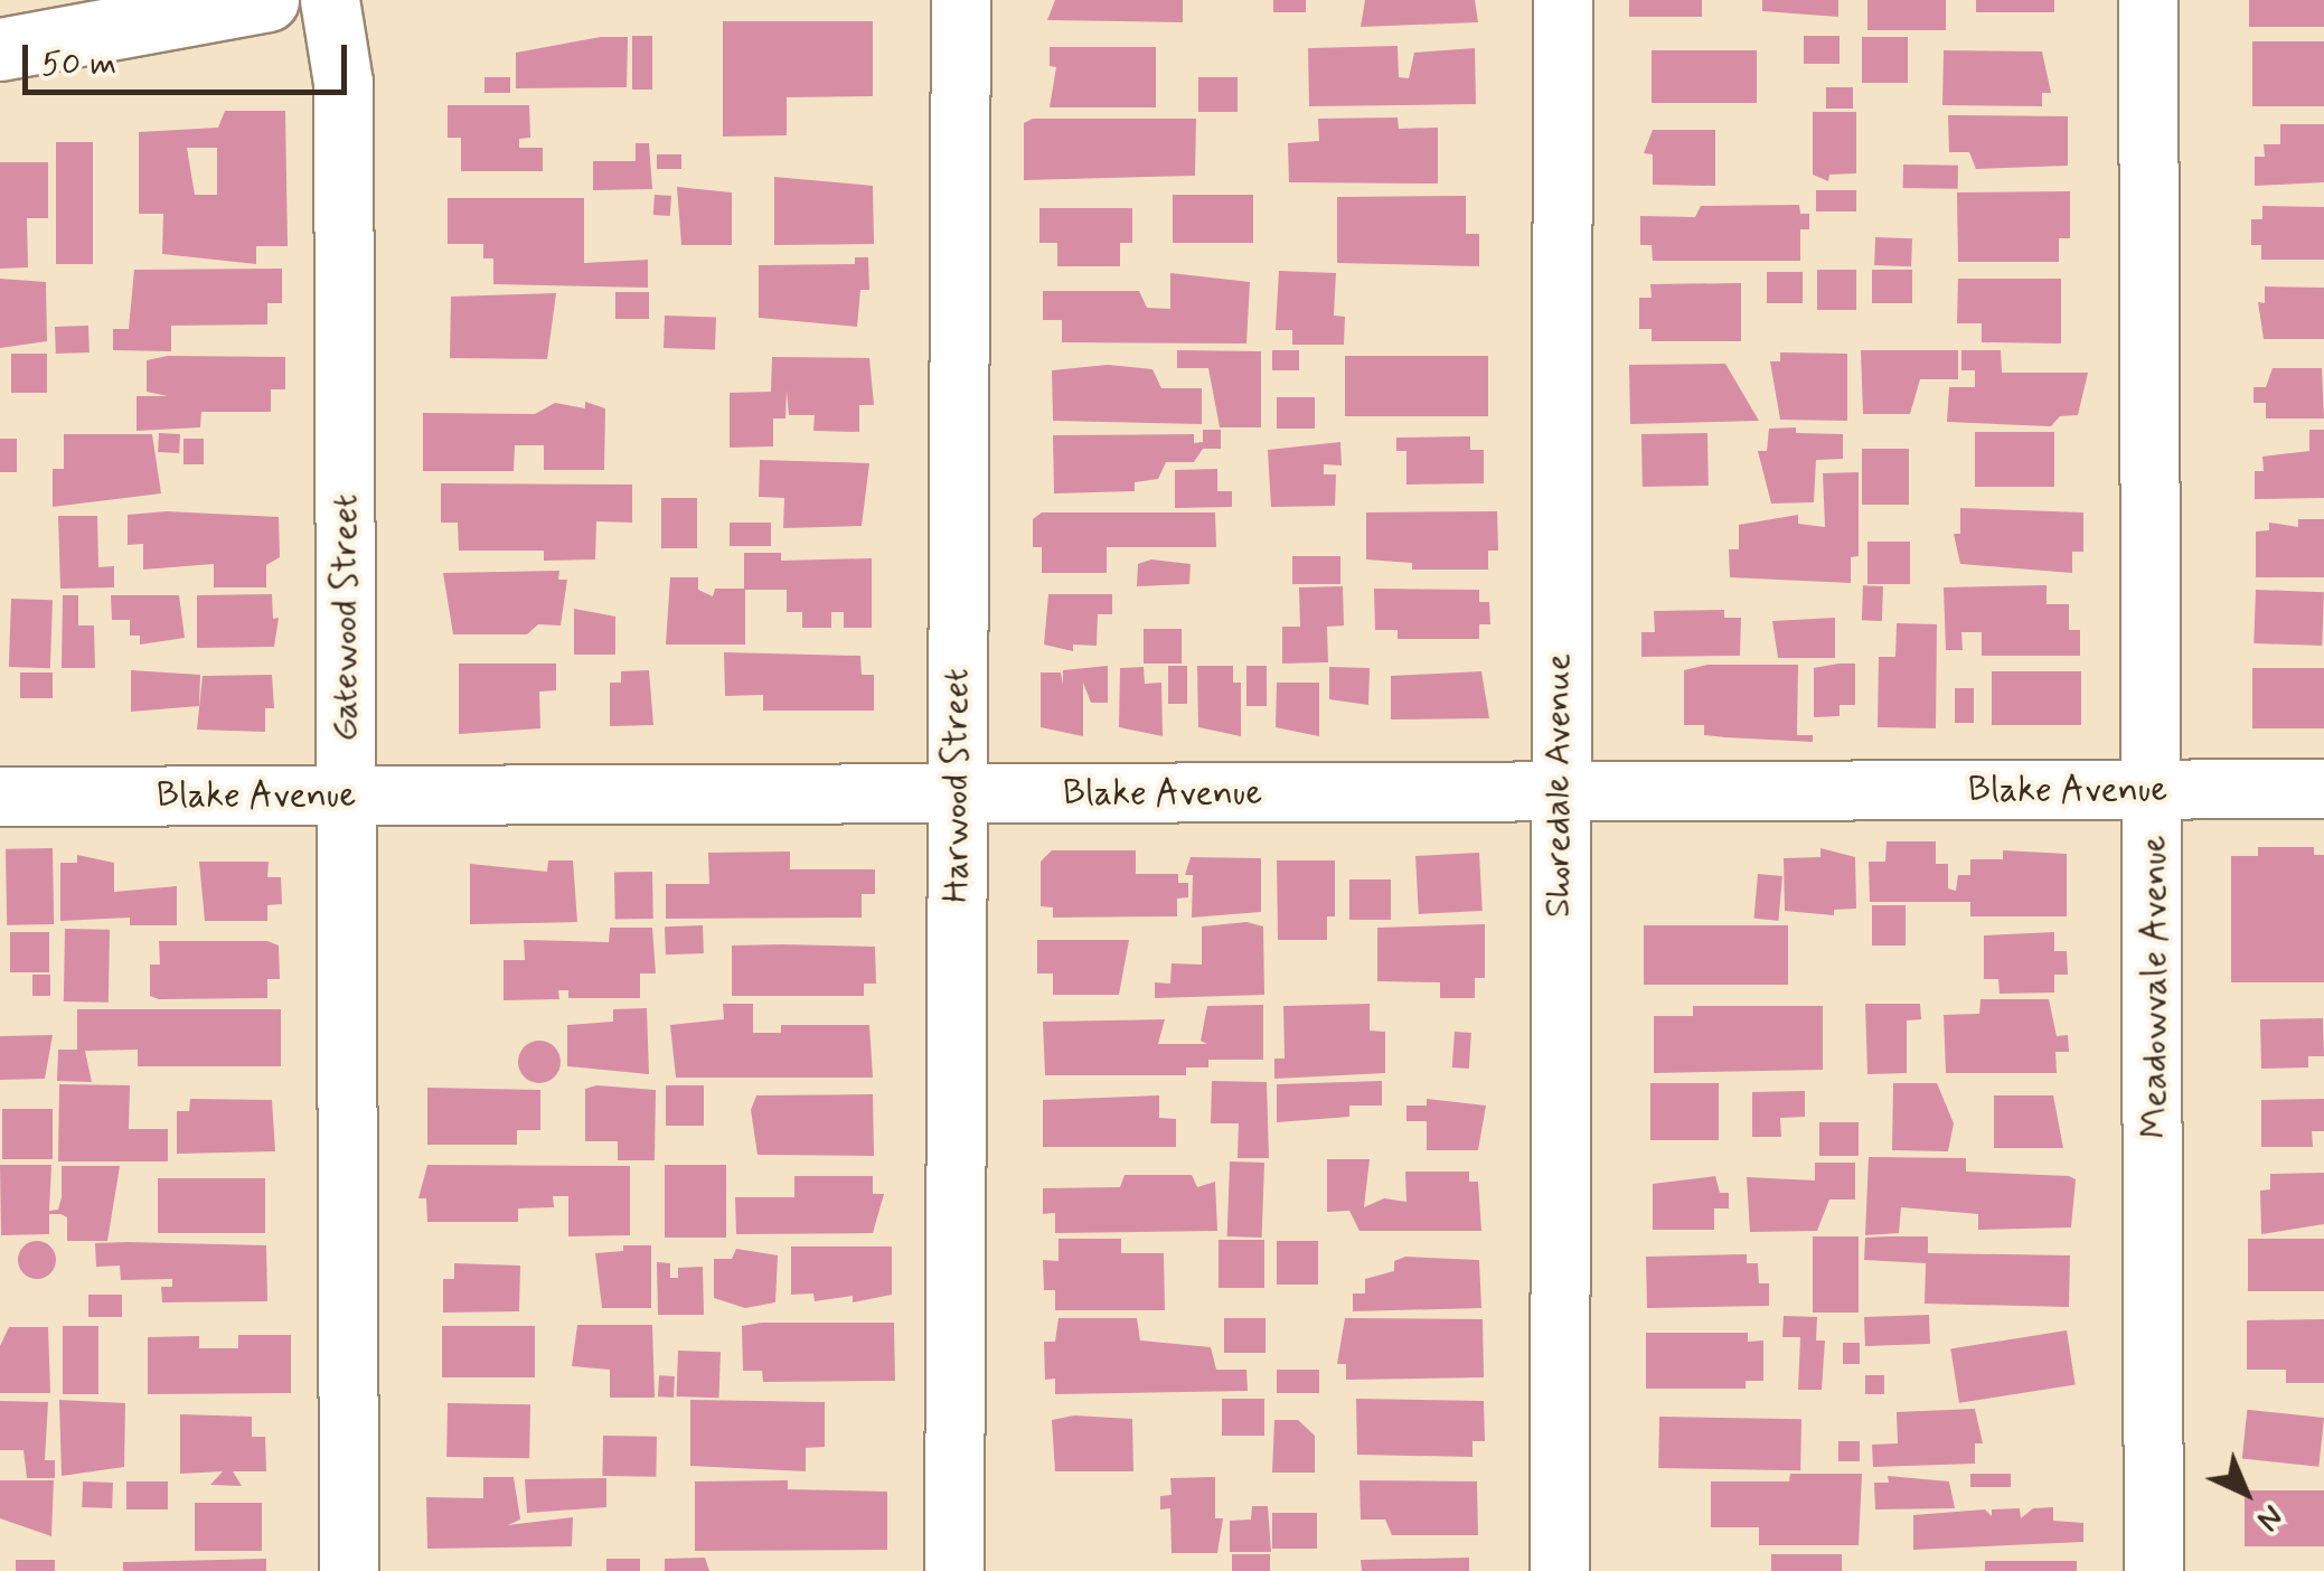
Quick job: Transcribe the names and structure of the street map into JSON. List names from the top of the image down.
{
  "streets": {
    "street": [
      "Gatewood Street",
      "Harwood Street",
      "Shoredale Avenue",
      "Blake Avenue",
      "Meadowvale Avenue"
    ]
  },
  "crossings": [
    ["Gatewood Street", "Blake Avenue"],
    ["Harwood Street", "Blake Avenue"],
    ["Shoredale Avenue", "Blake Avenue"],
    ["Blake Avenue", "Meadowvale Avenue"]
  ],
  "scale_bar": "50 m",
  "north": "bottom right"
}
